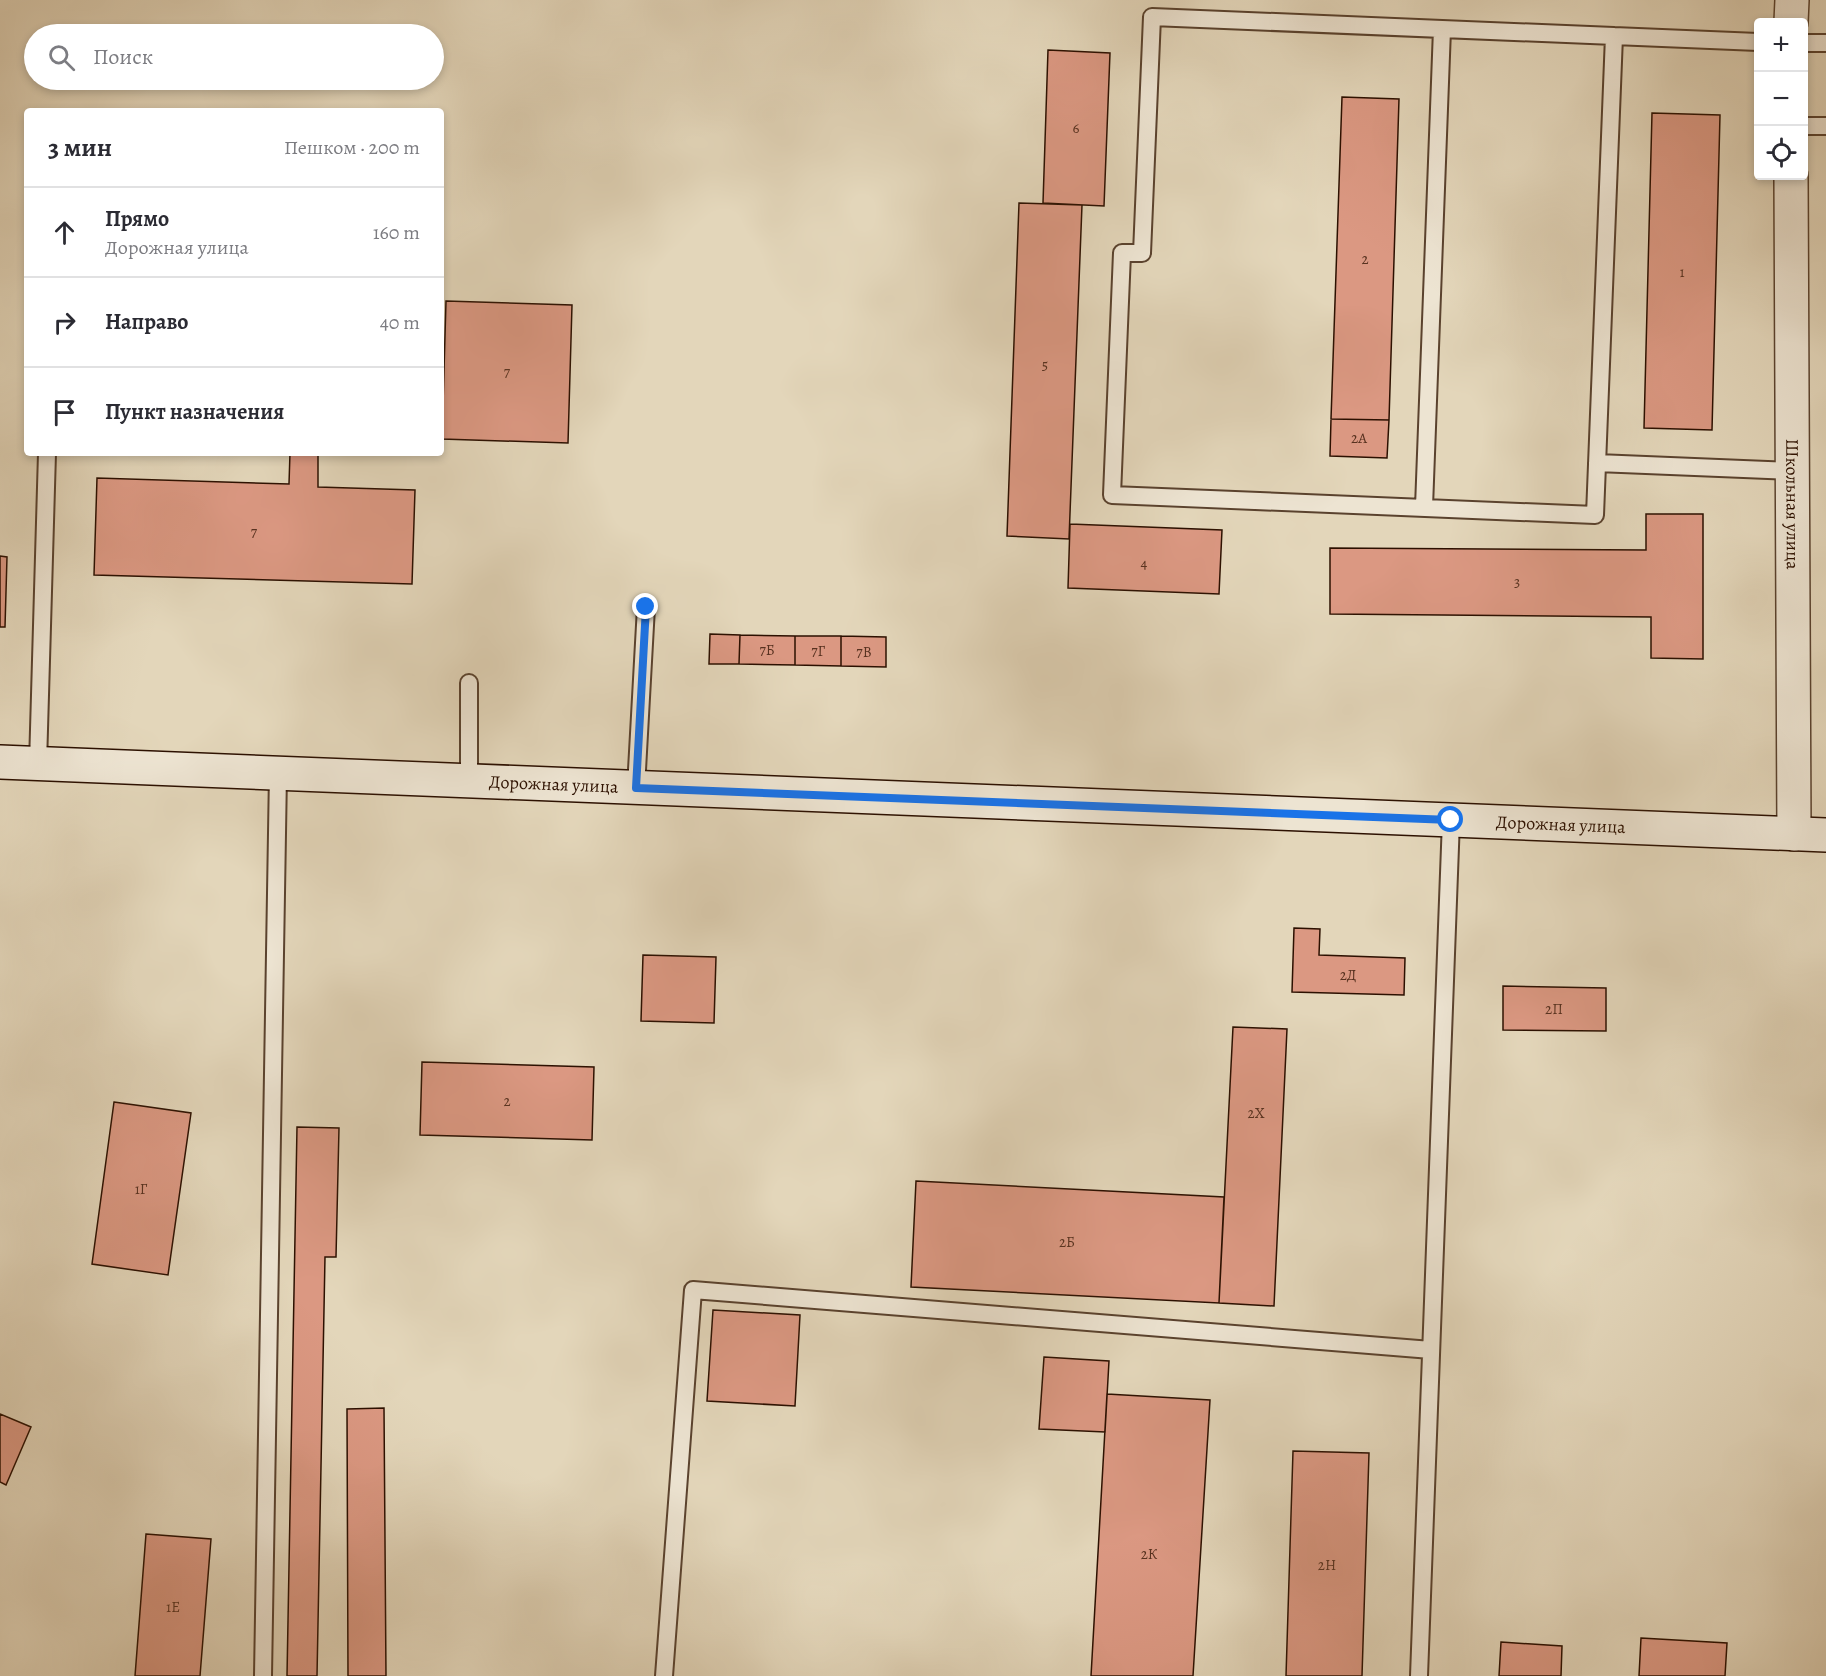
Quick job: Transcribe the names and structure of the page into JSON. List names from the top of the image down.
{
  "streets": {
    "street": ["Школьная улица", "Дорожная улица"]
  },
  "crossings": [
    ["Школьная улица", "Дорожная улица"]
  ],
  "house_numbers": [
    "6",
    "2",
    "1",
    "5",
    "7",
    "2А",
    "7",
    "4",
    "3",
    "7Б",
    "7Г",
    "7В",
    "2Д",
    "2П",
    "2",
    "2Х",
    "1Г",
    "2Б",
    "2К",
    "2Н",
    "1Е"
  ],
  "page": {
    "map_buttons": ["+", "−"],
    "search": "Поиск",
    "heading": ["3 мин", "Пешком · 200 m"],
    "list": [
      ["Прямо", "Дорожная улица", "160 m"],
      ["Направо", "40 m"],
      "Пункт назначения"
    ]
  }
}
